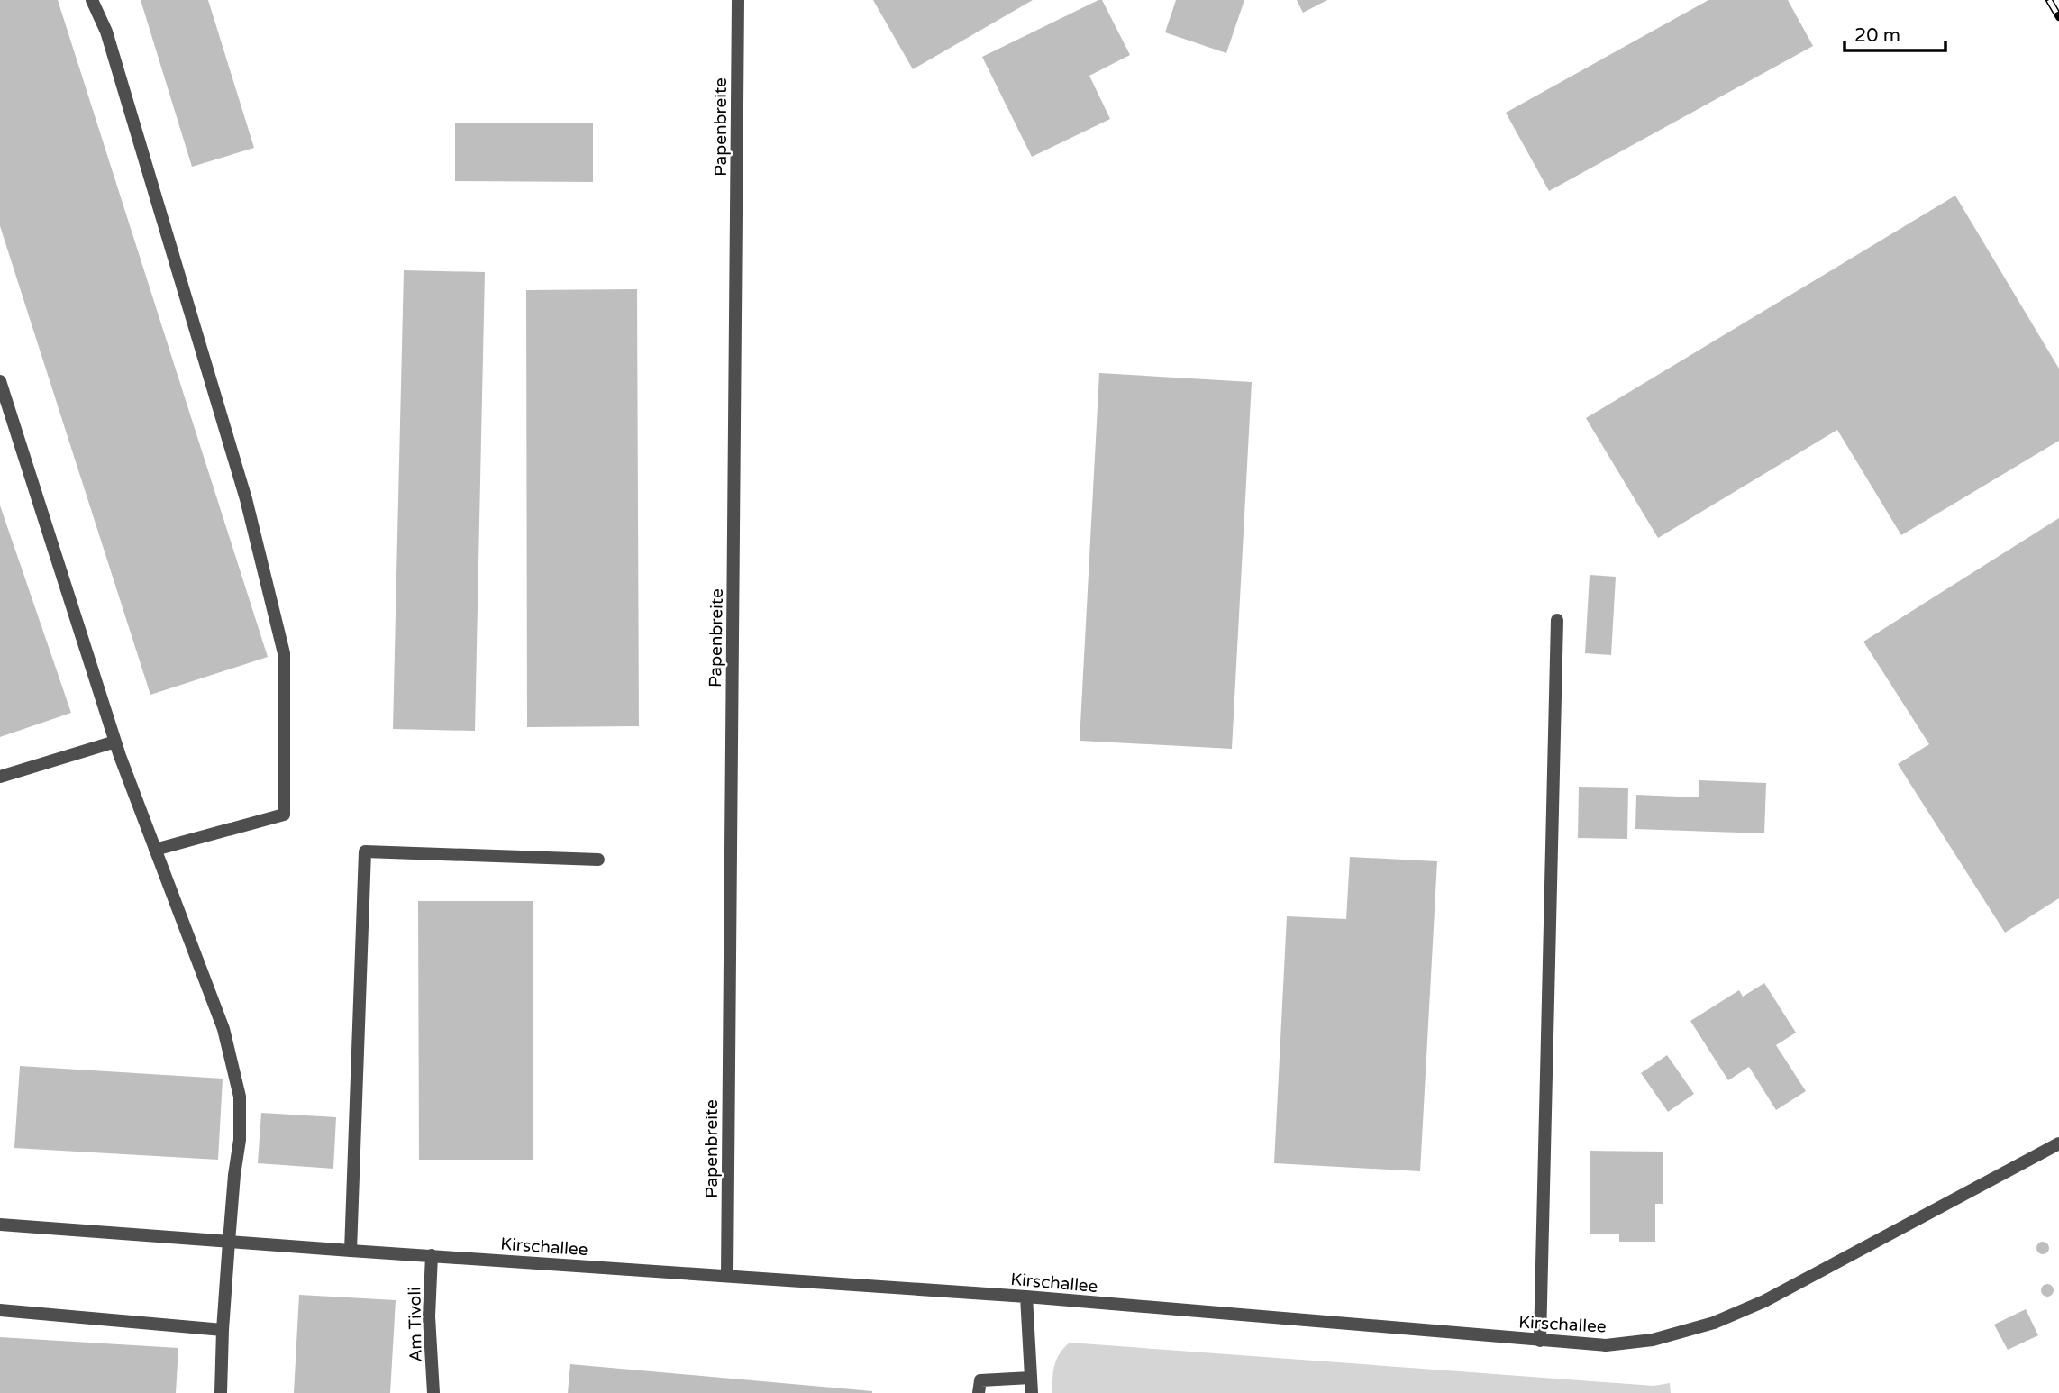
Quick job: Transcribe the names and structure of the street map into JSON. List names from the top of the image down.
{
  "streets": {
    "street": ["Papenbreite", "Kirschallee", "Am Tivoli"]
  },
  "crossings": [
    ["Papenbreite", "Kirschallee"],
    ["Kirschallee", "Am Tivoli"]
  ],
  "scale_bar": "20 m"
}
